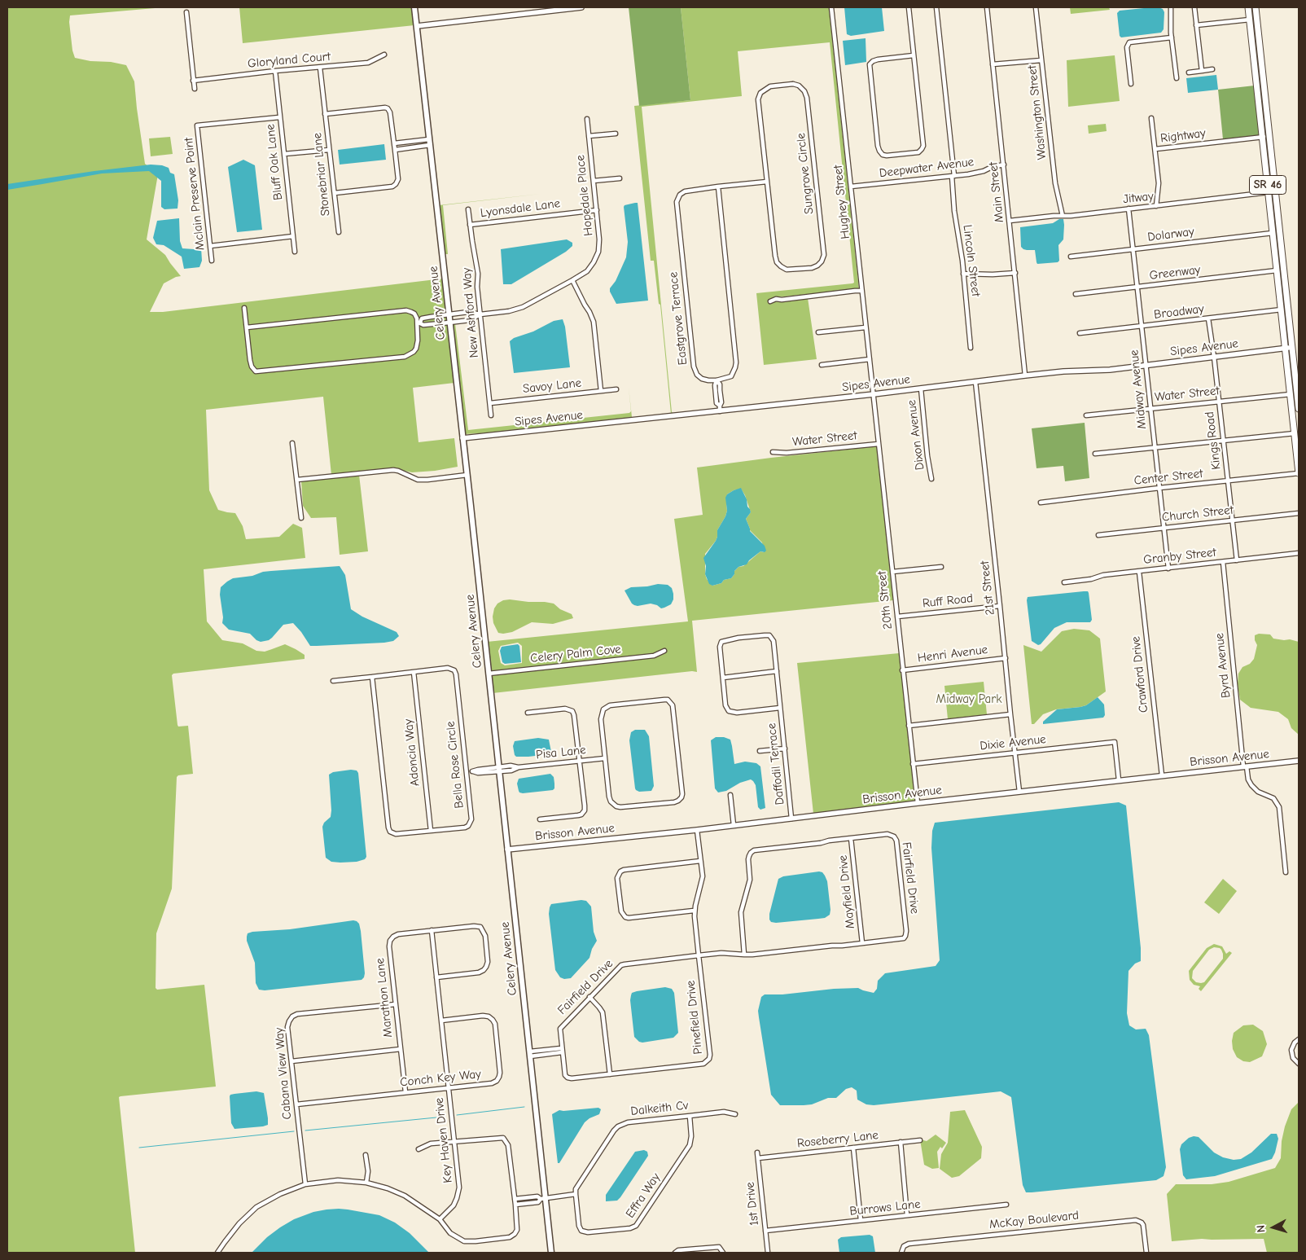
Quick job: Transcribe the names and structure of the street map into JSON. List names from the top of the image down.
{
  "streets": {
    "main road": ["SR 46", "Celery Avenue"],
    "street": [
      "Gloryland Court",
      "Washington Street",
      "Rightway",
      "Bluff Oak Lane",
      "Deepwater Avenue",
      "Sungrove Circle",
      "Stonebriar Lane",
      "Main Street",
      "Mclain Preserve Point",
      "Hopedale Place",
      "Jitway",
      "Hughey Street",
      "Lyonsdale Lane",
      "Dolarway",
      "Lincoln Street",
      "Greenway",
      "Broadway",
      "New Ashford Way",
      "Eastgrove Terrace",
      "Sipes Avenue",
      "Savoy Lane",
      "Midway Avenue",
      "Water Street",
      "Dixon Avenue",
      "Kings Road",
      "Center Street",
      "Church Street",
      "Granby Street",
      "21st Street",
      "20th Street",
      "Ruff Road",
      "Celery Palm Cove",
      "Henri Avenue",
      "Byrd Avenue",
      "Crawford Drive",
      "Dixie Avenue",
      "Adoncia Way",
      "Pisa Lane",
      "Brisson Avenue",
      "Daffodil Terrace",
      "Bella Rose Circle",
      "Fairfield Drive",
      "Mayfield Drive",
      "Marathon Lane",
      "Pinefield Drive",
      "Cabana View Way",
      "Conch Key Way",
      "Dalkeith Cv",
      "Roseberry Lane",
      "Key Haven Drive",
      "Effra Way",
      "1st Drive",
      "Burrows Lane",
      "McKay Boulevard"
    ]
  },
  "crossings": [
    ["Gloryland Court", "Bluff Oak Lane"],
    ["Gloryland Court", "Stonebriar Lane"],
    ["Washington Street", "Jitway"],
    ["Rightway", "SR 46"],
    ["Rightway", "Jitway"],
    ["Bluff Oak Lane", "Mclain Preserve Point"],
    ["Deepwater Avenue", "Main Street"],
    ["Deepwater Avenue", "Hughey Street"],
    ["Deepwater Avenue", "Lincoln Street"],
    ["Sungrove Circle", "Eastgrove Terrace"],
    ["SR 46", "Jitway"],
    ["SR 46", "Dolarway"],
    ["SR 46", "Greenway"],
    ["SR 46", "Broadway"],
    ["SR 46", "Sipes Avenue"],
    ["SR 46", "Water Street"],
    ["SR 46", "Center Street"],
    ["Main Street", "Jitway"],
    ["Main Street", "Sipes Avenue"],
    ["Hopedale Place", "Lyonsdale Lane"],
    ["Hopedale Place", "Celery Avenue"],
    ["Hopedale Place", "New Ashford Way"],
    ["Jitway", "Midway Avenue"],
    ["Hughey Street", "Sipes Avenue"],
    ["Hughey Street", "20th Street"],
    ["Lyonsdale Lane", "New Ashford Way"],
    ["Dolarway", "Midway Avenue"],
    ["Greenway", "Midway Avenue"],
    ["Celery Avenue", "Sipes Avenue"],
    ["Celery Avenue", "Celery Palm Cove"],
    ["Celery Avenue", "Pisa Lane"],
    ["Celery Avenue", "Brisson Avenue"],
    ["Broadway", "Midway Avenue"],
    ["Broadway", "Kings Road"],
    ["New Ashford Way", "Savoy Lane"],
    ["Sipes Avenue", "Midway Avenue"],
    ["Sipes Avenue", "Dixon Avenue"],
    ["Sipes Avenue", "Kings Road"],
    ["Sipes Avenue", "21st Street"],
    ["Sipes Avenue", "20th Street"],
    ["Midway Avenue", "Water Street"],
    ["Midway Avenue", "Center Street"],
    ["Midway Avenue", "Church Street"],
    ["Midway Avenue", "Granby Street"],
    ["Water Street", "Kings Road"],
    ["Water Street", "20th Street"],
    ["Kings Road", "Center Street"],
    ["Kings Road", "Church Street"],
    ["Kings Road", "Granby Street"],
    ["Granby Street", "Byrd Avenue"],
    ["Granby Street", "Crawford Drive"],
    ["21st Street", "Ruff Road"],
    ["21st Street", "Henri Avenue"],
    ["21st Street", "Dixie Avenue"],
    ["21st Street", "Brisson Avenue"],
    ["20th Street", "Ruff Road"],
    ["20th Street", "Henri Avenue"],
    ["20th Street", "Dixie Avenue"],
    ["20th Street", "Brisson Avenue"],
    ["Byrd Avenue", "Brisson Avenue"],
    ["Crawford Drive", "Brisson Avenue"],
    ["Dixie Avenue", "Brisson Avenue"],
    ["Adoncia Way", "Bella Rose Circle"],
    ["Pisa Lane", "Bella Rose Circle"],
    ["Brisson Avenue", "Daffodil Terrace"],
    ["Brisson Avenue", "Pinefield Drive"],
    ["Fairfield Drive", "Mayfield Drive"],
    ["Fairfield Drive", "Pinefield Drive"],
    ["Marathon Lane", "Cabana View Way"],
    ["Marathon Lane", "Conch Key Way"],
    ["Marathon Lane", "Key Haven Drive"],
    ["Cabana View Way", "Conch Key Way"],
    ["Conch Key Way", "Key Haven Drive"],
    ["Dalkeith Cv", "Effra Way"],
    ["Roseberry Lane", "1st Drive"],
    ["1st Drive", "Burrows Lane"]
  ],
  "parks": ["Midway Park"],
  "north": "left"
}
